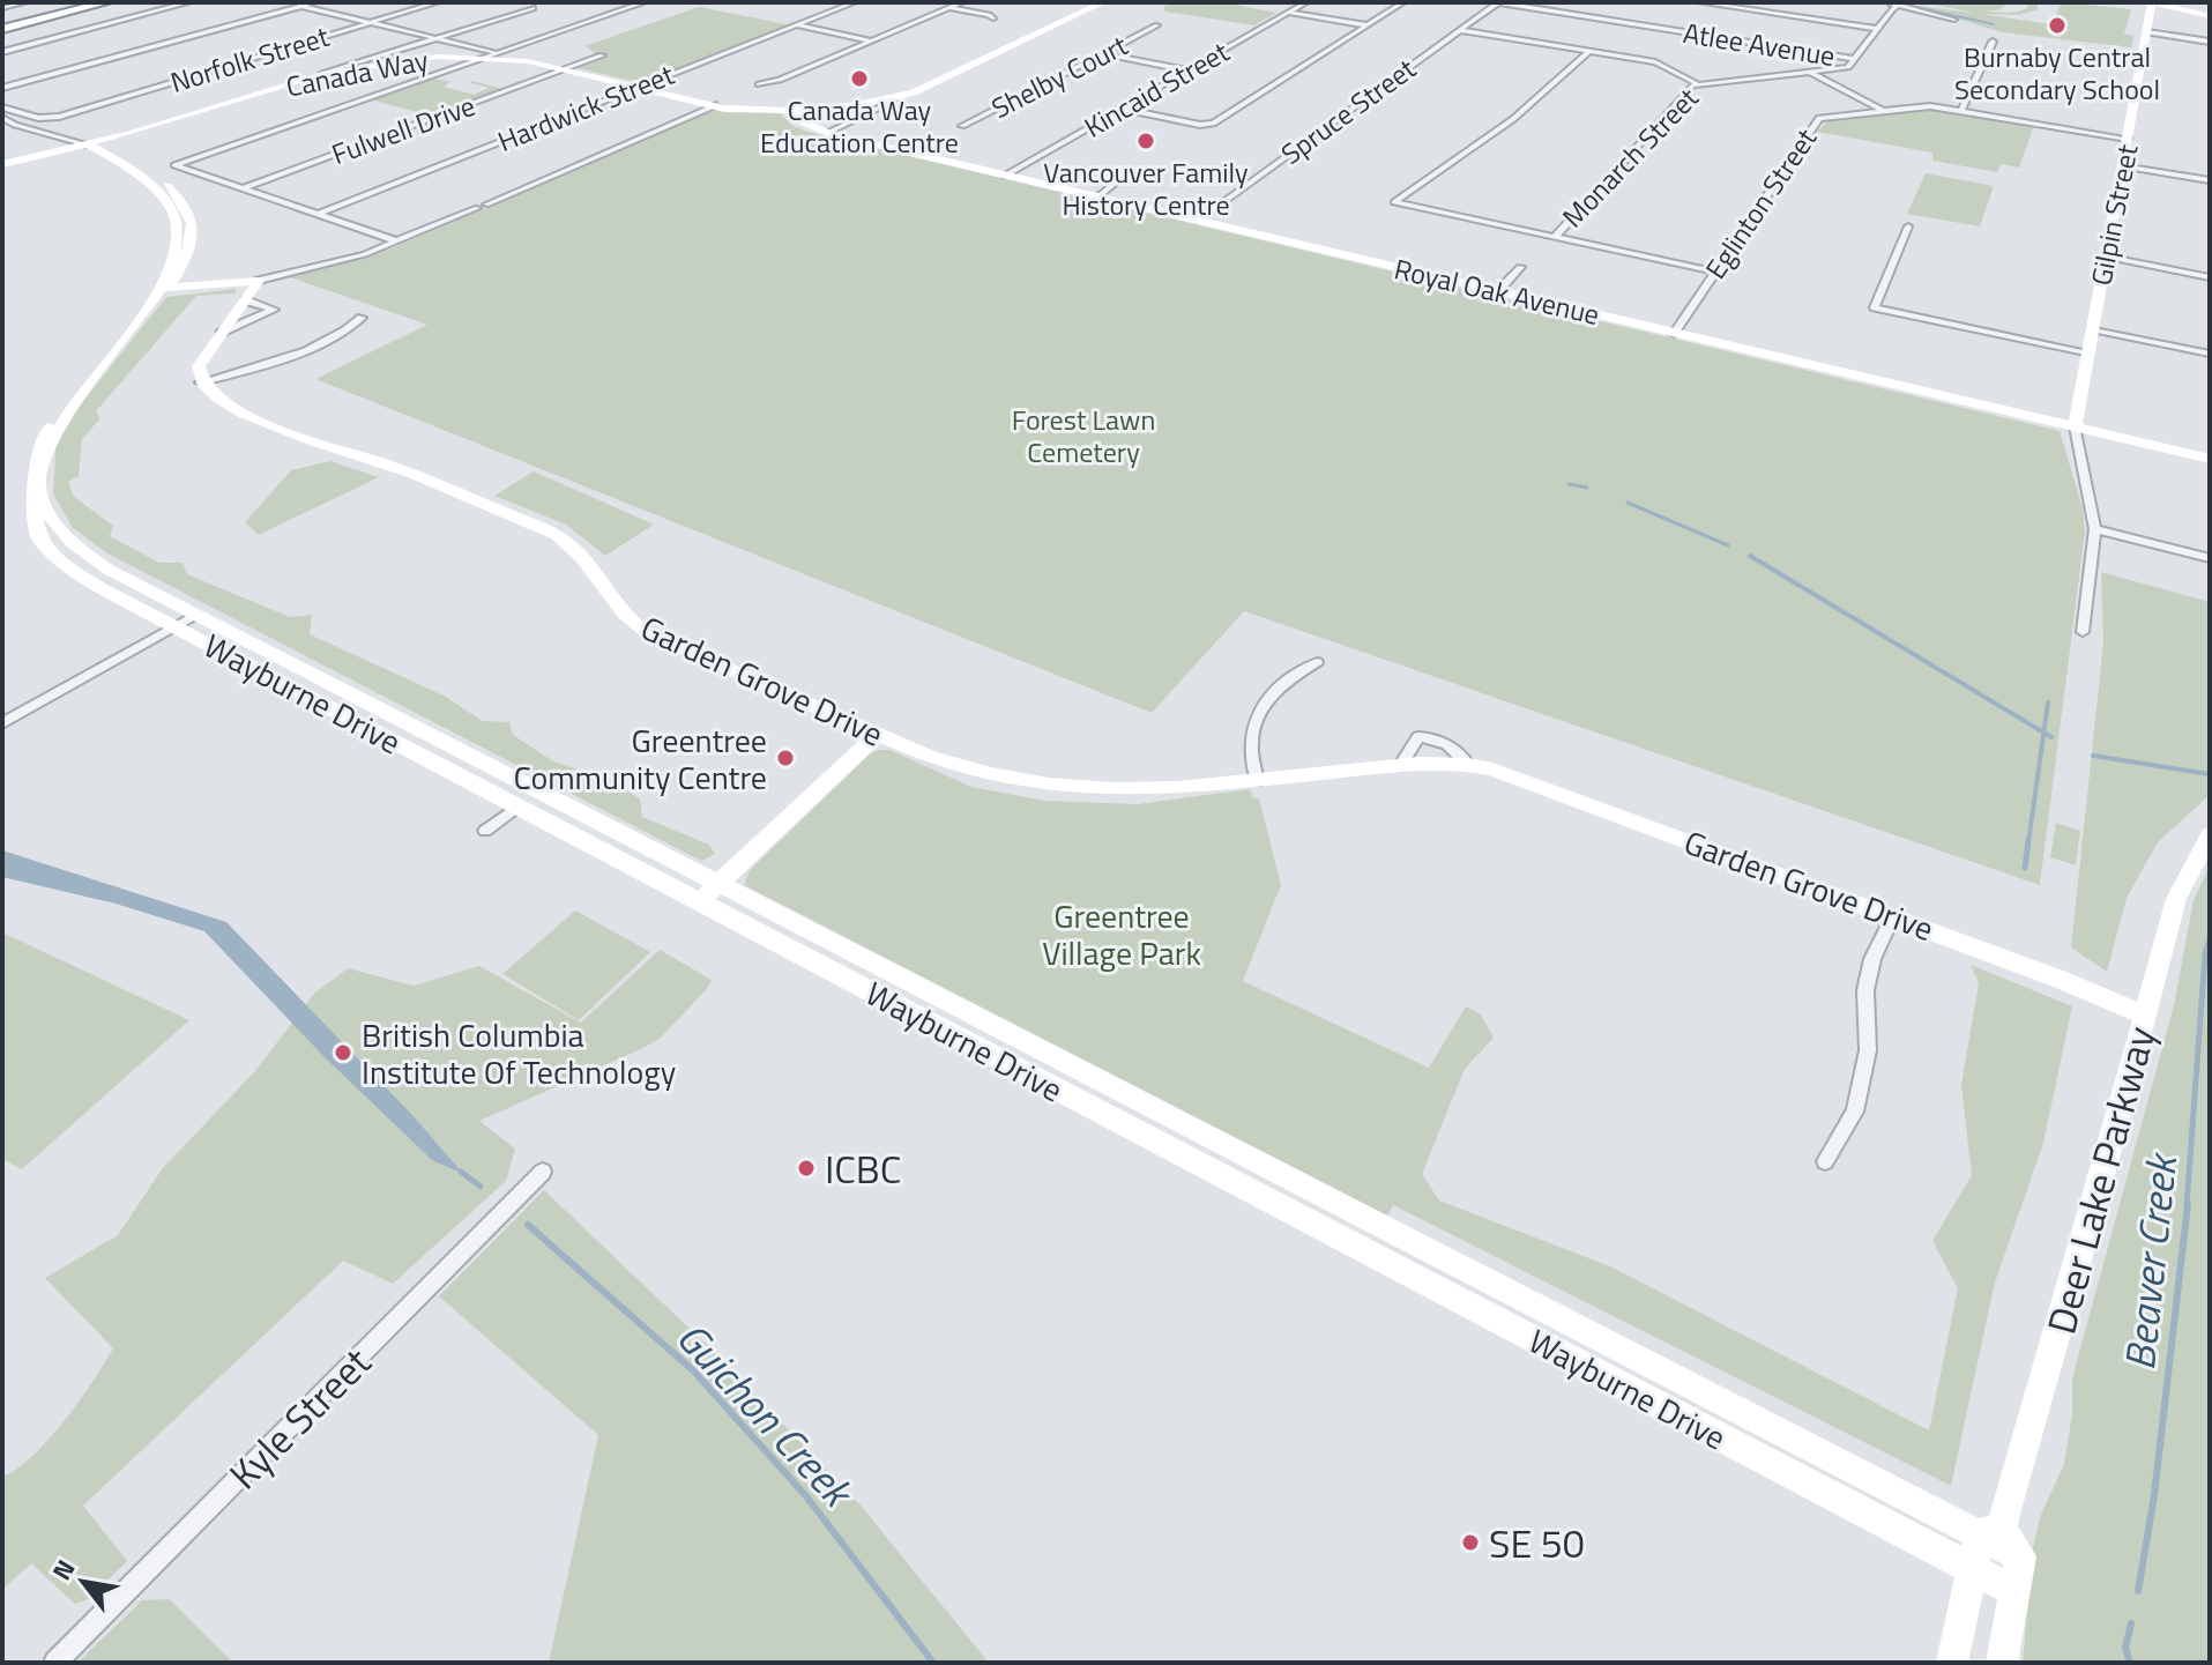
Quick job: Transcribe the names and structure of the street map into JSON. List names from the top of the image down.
{
  "streets": {
    "street": [
      "Atlee Avenue",
      "Norfolk Street",
      "Canada Way",
      "Shelby Court",
      "Kincaid Street",
      "Hardwick Street",
      "Spruce Street",
      "Fulwell Drive",
      "Monarch Street",
      "Eglinton Street",
      "Gilpin Street",
      "Royal Oak Avenue",
      "Garden Grove Drive",
      "Wayburne Drive",
      "Deer Lake Parkway",
      "Kyle Street"
    ]
  },
  "crossings": [
    ["Atlee Avenue", "Spruce Street"],
    ["Atlee Avenue", "Monarch Street"],
    ["Canada Way", "Hardwick Street"],
    ["Canada Way", "Fulwell Drive"],
    ["Canada Way", "Royal Oak Avenue"],
    ["Canada Way", "Wayburne Drive"],
    ["Kincaid Street", "Royal Oak Avenue"],
    ["Spruce Street", "Royal Oak Avenue"],
    ["Eglinton Street", "Gilpin Street"],
    ["Eglinton Street", "Royal Oak Avenue"],
    ["Gilpin Street", "Royal Oak Avenue"],
    ["Garden Grove Drive", "Deer Lake Parkway"],
    ["Wayburne Drive", "Deer Lake Parkway"]
  ],
  "water": ["Beaver Creek", "Guichon Creek"],
  "parks": ["Forest Lawn Cemetery", "Greentree Village Park"],
  "places": [
    "Burnaby Central Secondary School",
    "Canada Way Education Centre",
    "Vancouver Family History Centre",
    "Greentree Community Centre",
    "British Columbia Institute Of Technology",
    "ICBC",
    "SE 50"
  ],
  "north": "top left"
}
